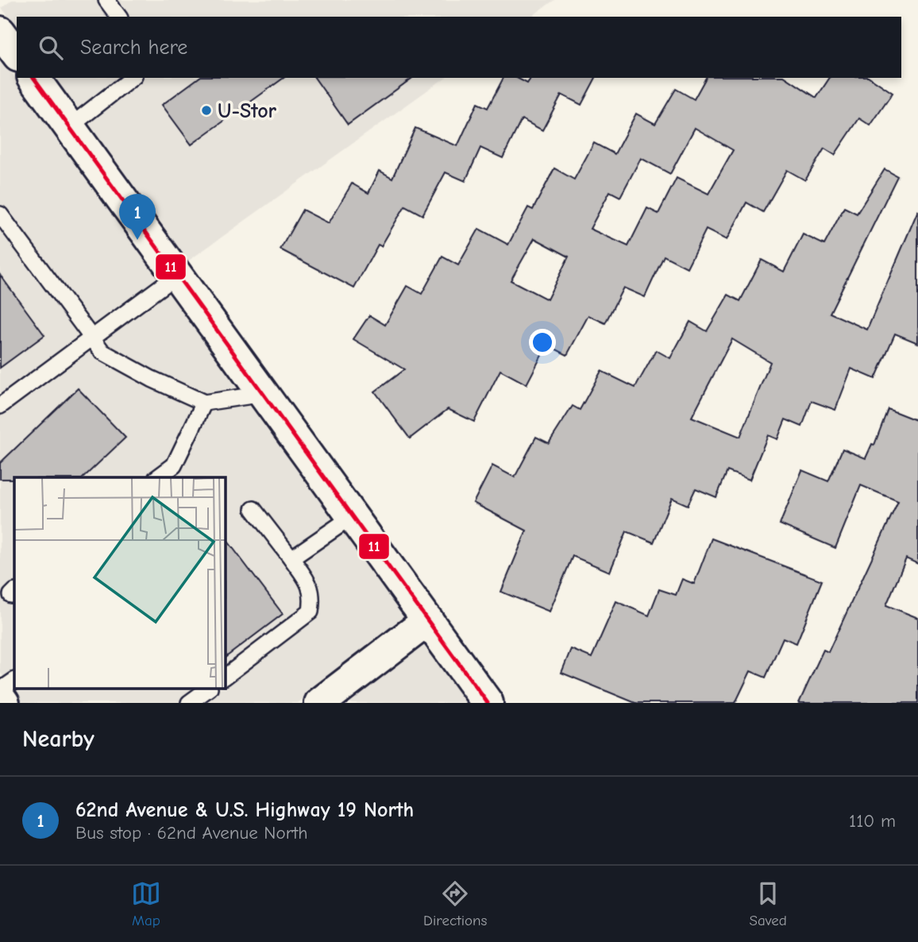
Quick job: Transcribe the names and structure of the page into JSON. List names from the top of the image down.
{
  "places": ["U-Stor"],
  "lines": ["transit line 11"],
  "page": {
    "search": "Search here",
    "pins": "1",
    "heading": "Nearby",
    "list": [
      {
        "mark": "1",
        "name": "62nd Avenue & U.S. Highway 19 North",
        "note": "Bus stop · 62nd Avenue North",
        "value": "110 m"
      }
    ],
    "nav": ["Map", "Directions", "Saved"]
  }
}
